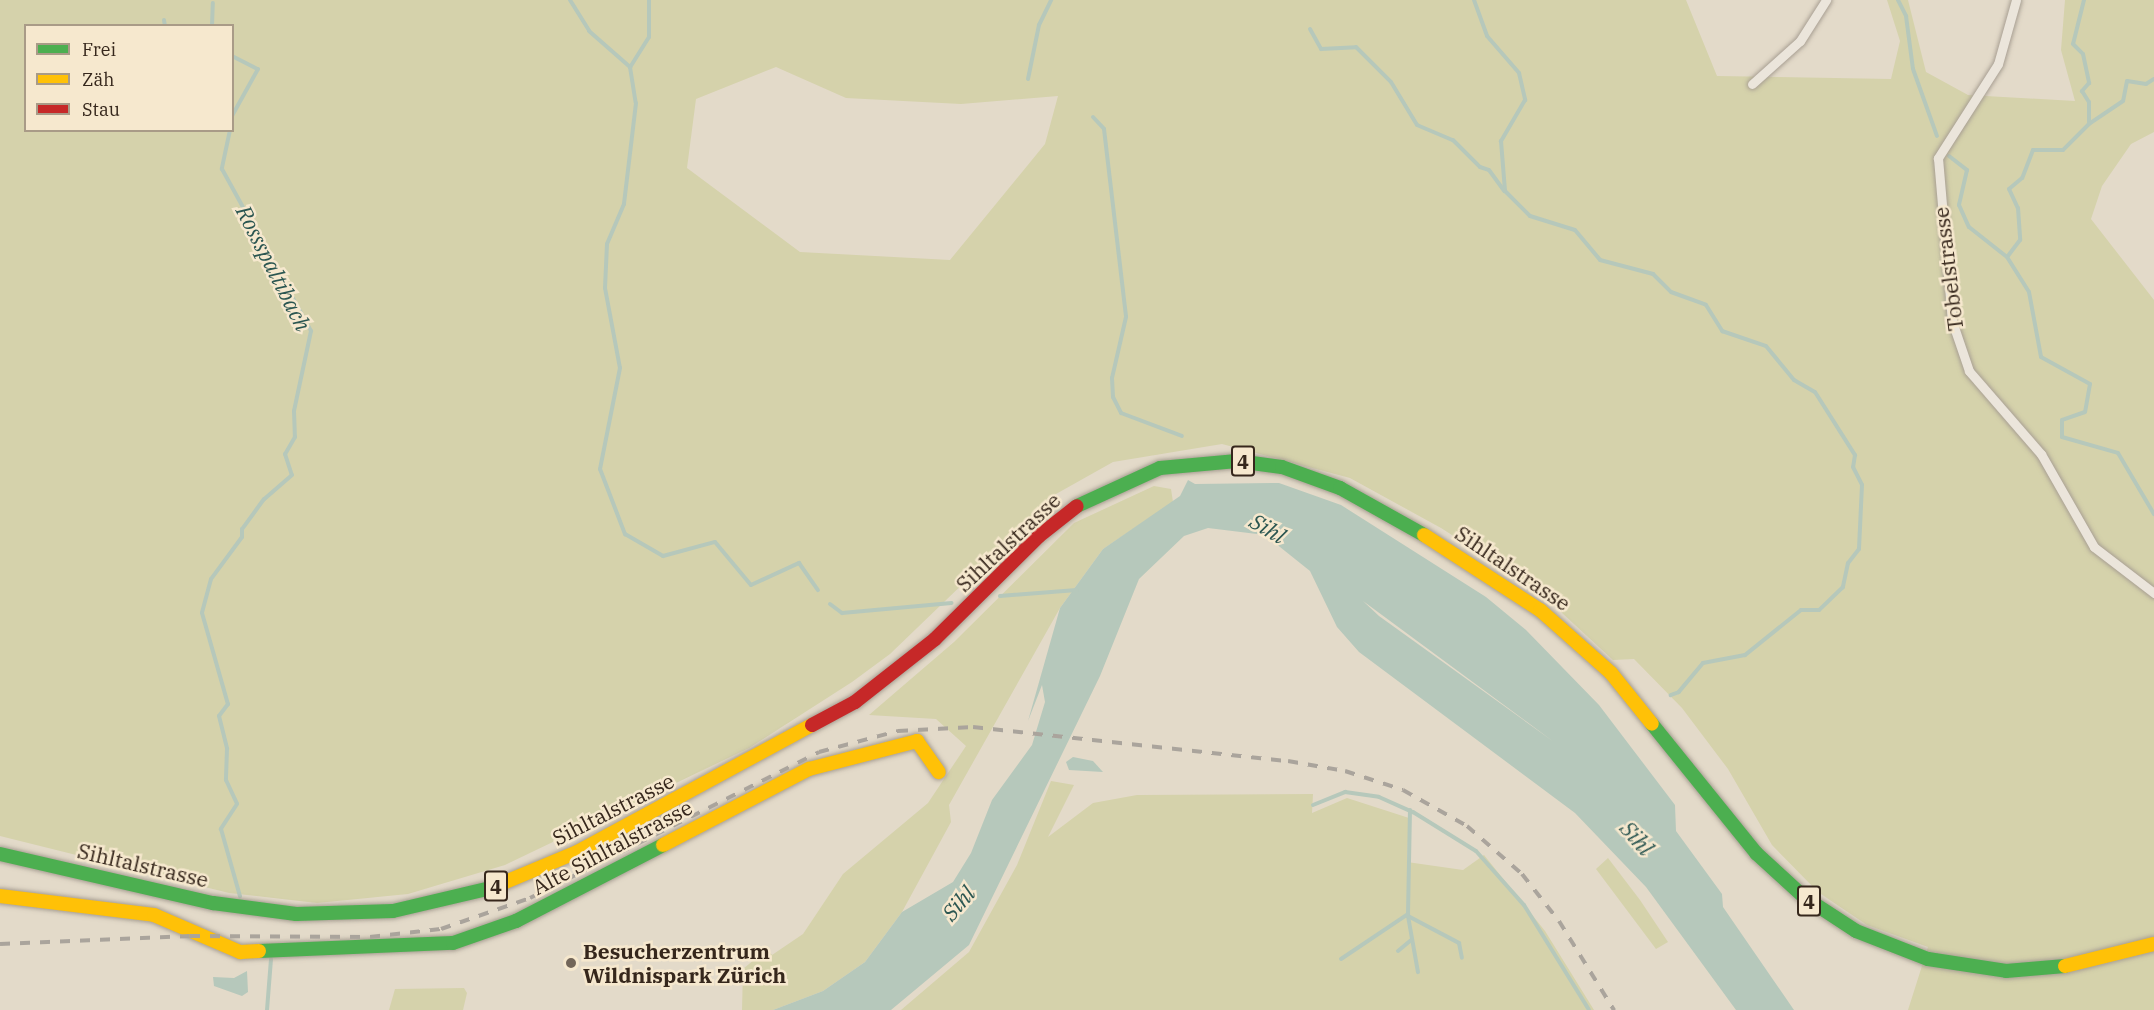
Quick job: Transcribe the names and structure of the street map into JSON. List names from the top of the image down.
{
  "streets": {
    "main road": ["4", "Sihltalstrasse", "Alte Sihltalstrasse"],
    "street": ["Tobelstrasse"]
  },
  "water": ["Rossspaltibach", "Sihl"],
  "places": ["Besucherzentrum Wildnispark Zürich"],
  "legend": ["Frei", "Zäh", "Stau"]
}
